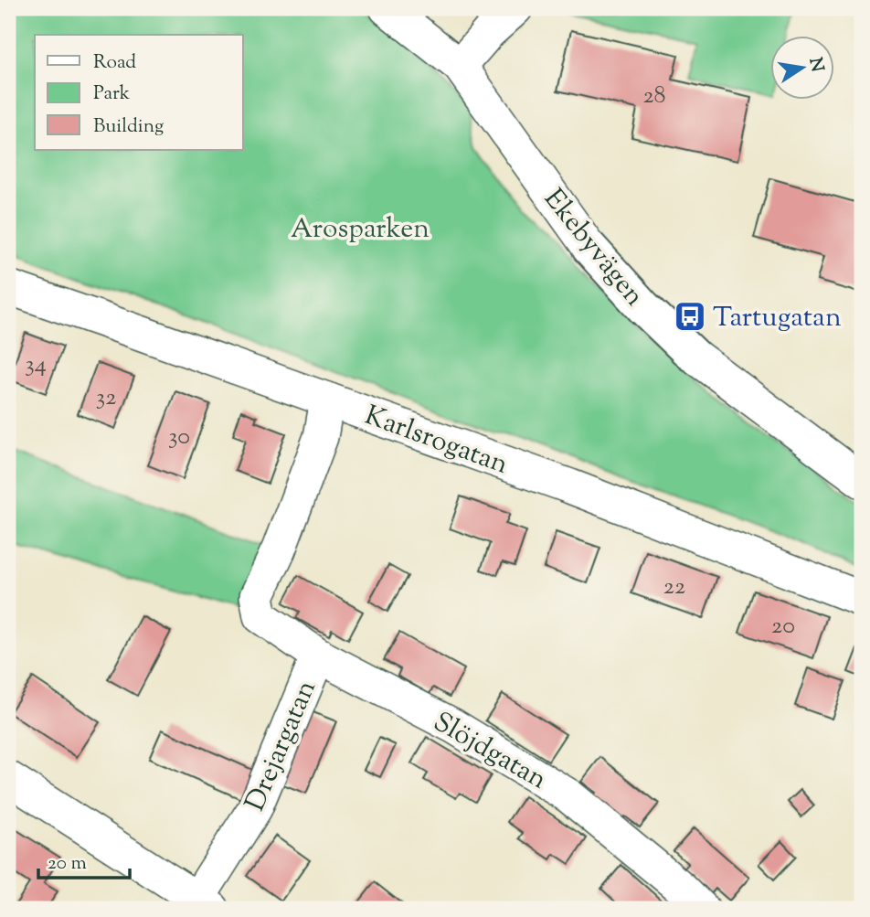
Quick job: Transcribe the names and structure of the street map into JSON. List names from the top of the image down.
{
  "streets": {
    "street": [
      "Ekebyvägen",
      "Karlsrogatan",
      "Drejargatan",
      "Slöjdgatan"
    ]
  },
  "crossings": [
    ["Karlsrogatan", "Slöjdgatan"],
    ["Drejargatan", "Slöjdgatan"]
  ],
  "parks": ["Arosparken"],
  "places": {
    "bus stop": ["Tartugatan"]
  },
  "house_numbers": [
    "28",
    "34",
    "32",
    "30",
    "22",
    "20"
  ],
  "legend": ["Road", "Park", "Building"],
  "scale_bar": "20 m",
  "north": "right"
}
